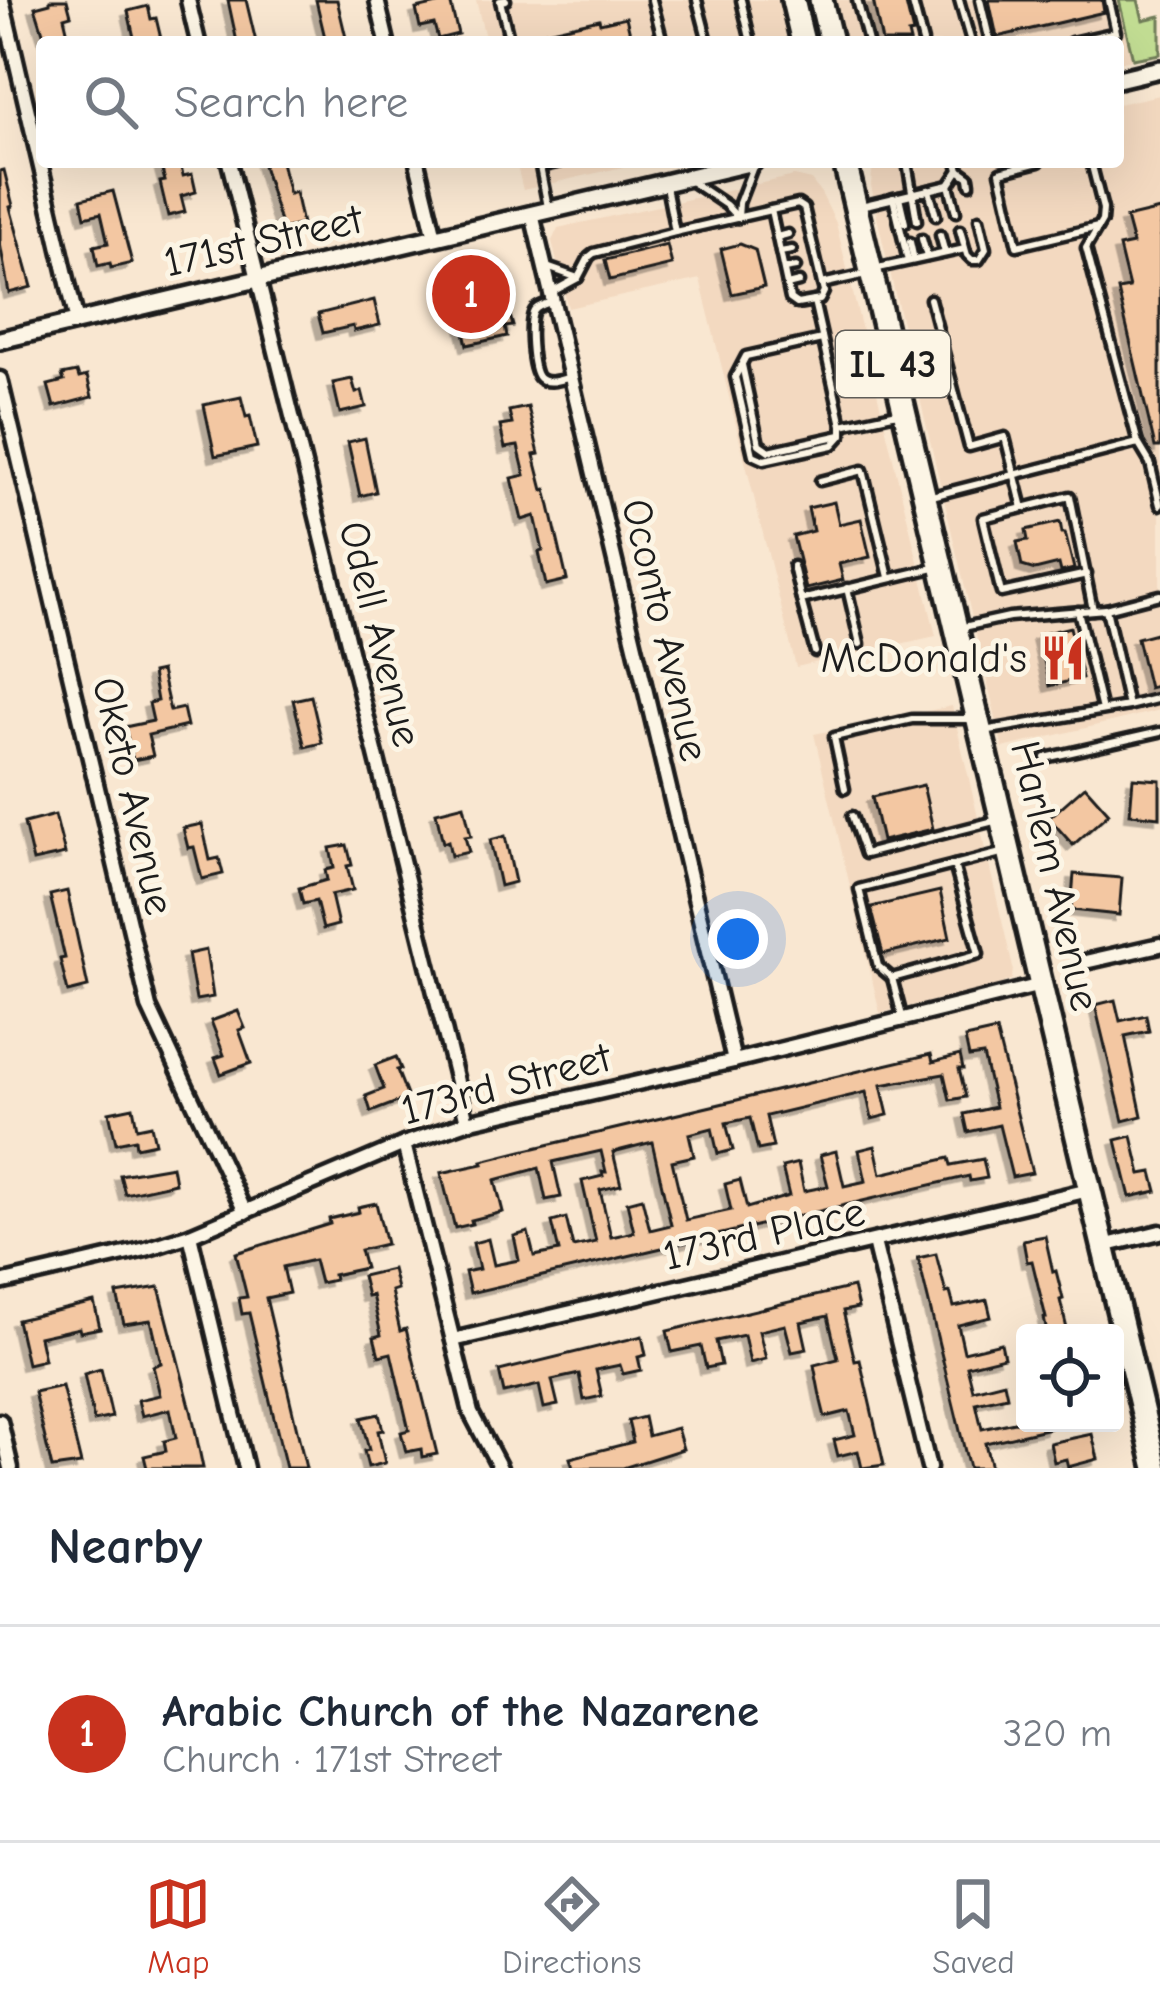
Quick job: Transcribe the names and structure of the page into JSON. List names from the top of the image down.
{
  "streets": {
    "main road": ["IL 43", "Harlem Avenue"],
    "street": [
      "171st Street",
      "Oconto Avenue",
      "Odell Avenue",
      "Oketo Avenue",
      "173rd Street",
      "173rd Place"
    ]
  },
  "crossings": [
    ["171st Street", "Oconto Avenue"],
    ["171st Street", "Odell Avenue"],
    ["Oconto Avenue", "173rd Street"],
    ["Odell Avenue", "173rd Street"],
    ["Oketo Avenue", "173rd Street"],
    ["Harlem Avenue", "173rd Street"],
    ["Harlem Avenue", "173rd Place"]
  ],
  "places": {
    "restaurant": ["McDonald's"]
  },
  "page": {
    "search": "Search here",
    "pins": "1",
    "heading": "Nearby",
    "list": [
      {
        "mark": "1",
        "name": "Arabic Church of the Nazarene",
        "note": "Church · 171st Street",
        "value": "320 m"
      }
    ],
    "nav": ["Map", "Directions", "Saved"]
  }
}
